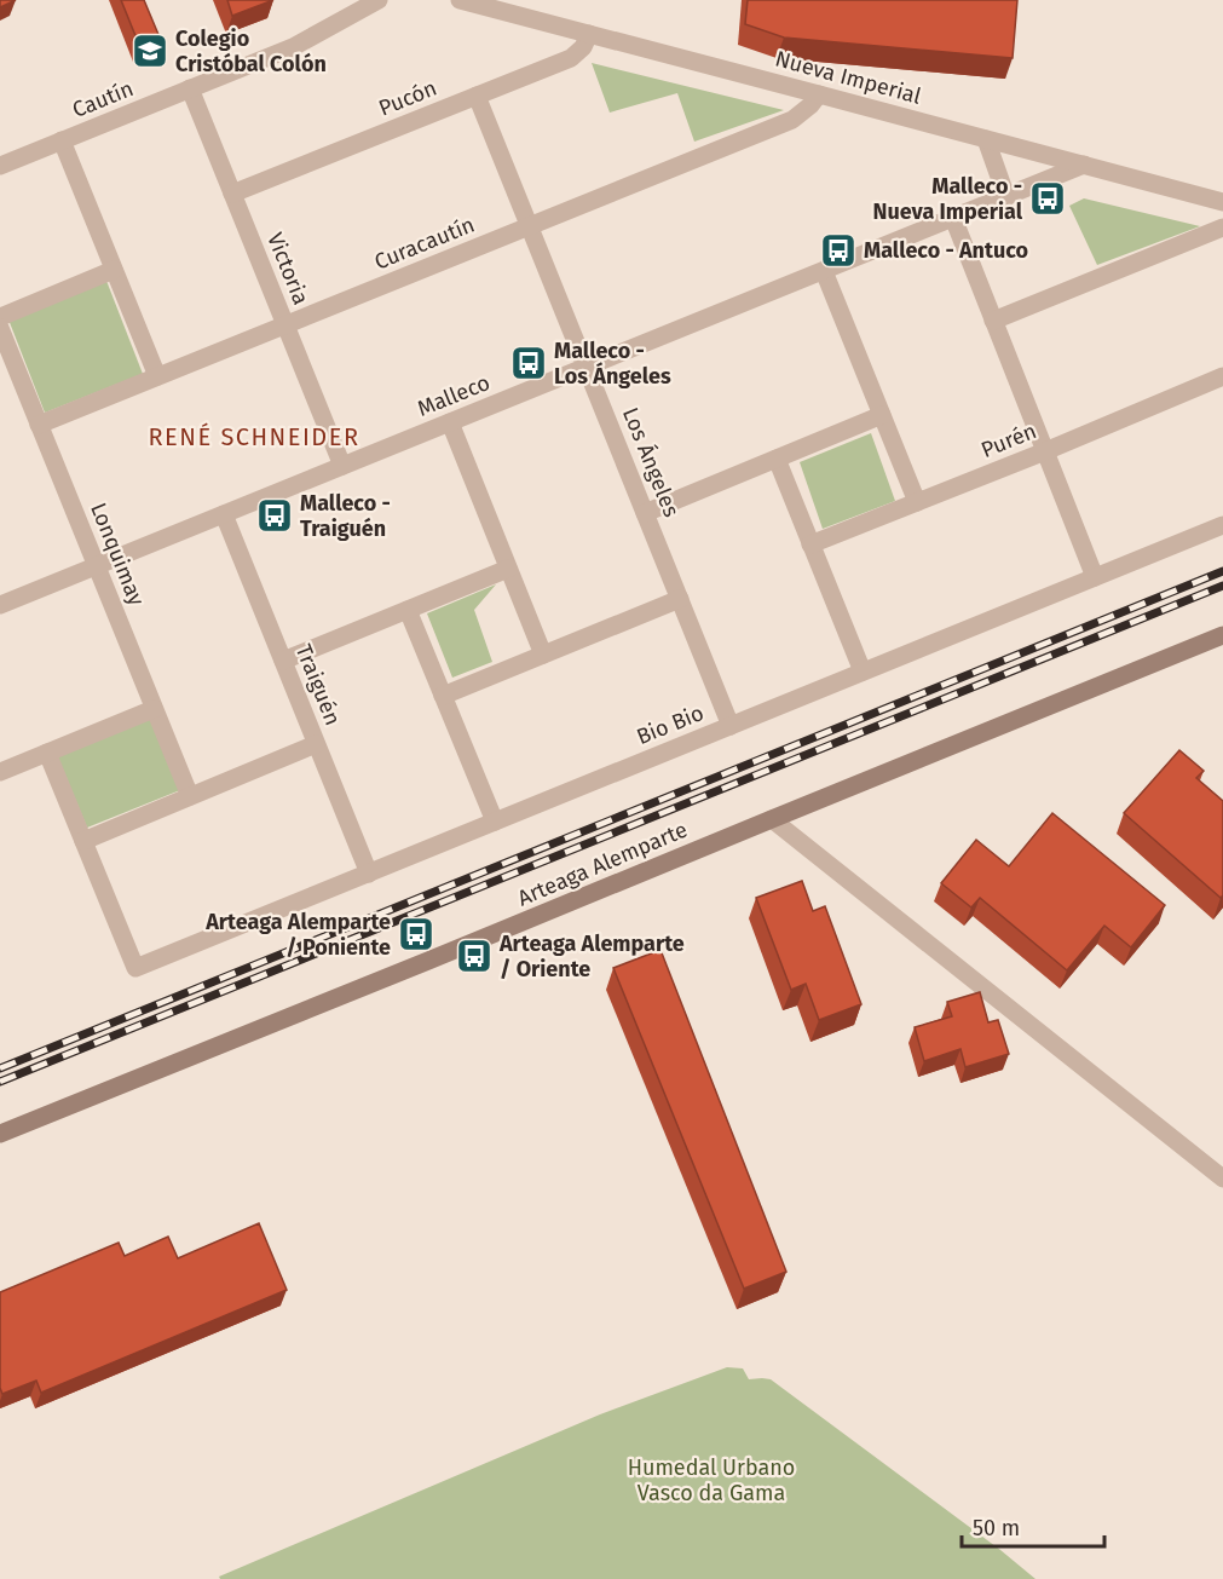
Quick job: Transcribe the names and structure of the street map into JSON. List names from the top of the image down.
{
  "streets": {
    "main road": ["Arteaga Alemparte"],
    "street": [
      "Nueva Imperial",
      "Pucón",
      "Cautín",
      "Curacautín",
      "Victoria",
      "Malleco",
      "Purén",
      "Los Ángeles",
      "Lonquimay",
      "Traiguén",
      "Bio Bio"
    ]
  },
  "crossings": [
    ["Nueva Imperial", "Pucón"],
    ["Nueva Imperial", "Curacautín"],
    ["Nueva Imperial", "Malleco"],
    ["Pucón", "Victoria"],
    ["Pucón", "Los Ángeles"],
    ["Cautín", "Victoria"],
    ["Curacautín", "Victoria"],
    ["Curacautín", "Los Ángeles"],
    ["Curacautín", "Lonquimay"],
    ["Victoria", "Malleco"],
    ["Malleco", "Los Ángeles"],
    ["Malleco", "Lonquimay"],
    ["Malleco", "Traiguén"],
    ["Los Ángeles", "Bio Bio"],
    ["Traiguén", "Bio Bio"]
  ],
  "districts": ["RENÉ SCHNEIDER"],
  "parks": ["Humedal Urbano Vasco da Gama"],
  "places": {
    "school or university": ["Colegio Cristóbal Colón"],
    "bus stop": [
      "Malleco - Nueva Imperial",
      "Malleco - Antuco",
      "Malleco - Los Ángeles",
      "Malleco - Traiguén",
      "Arteaga Alemparte / Poniente",
      "Arteaga Alemparte / Oriente"
    ]
  },
  "scale_bar": "50 m"
}
